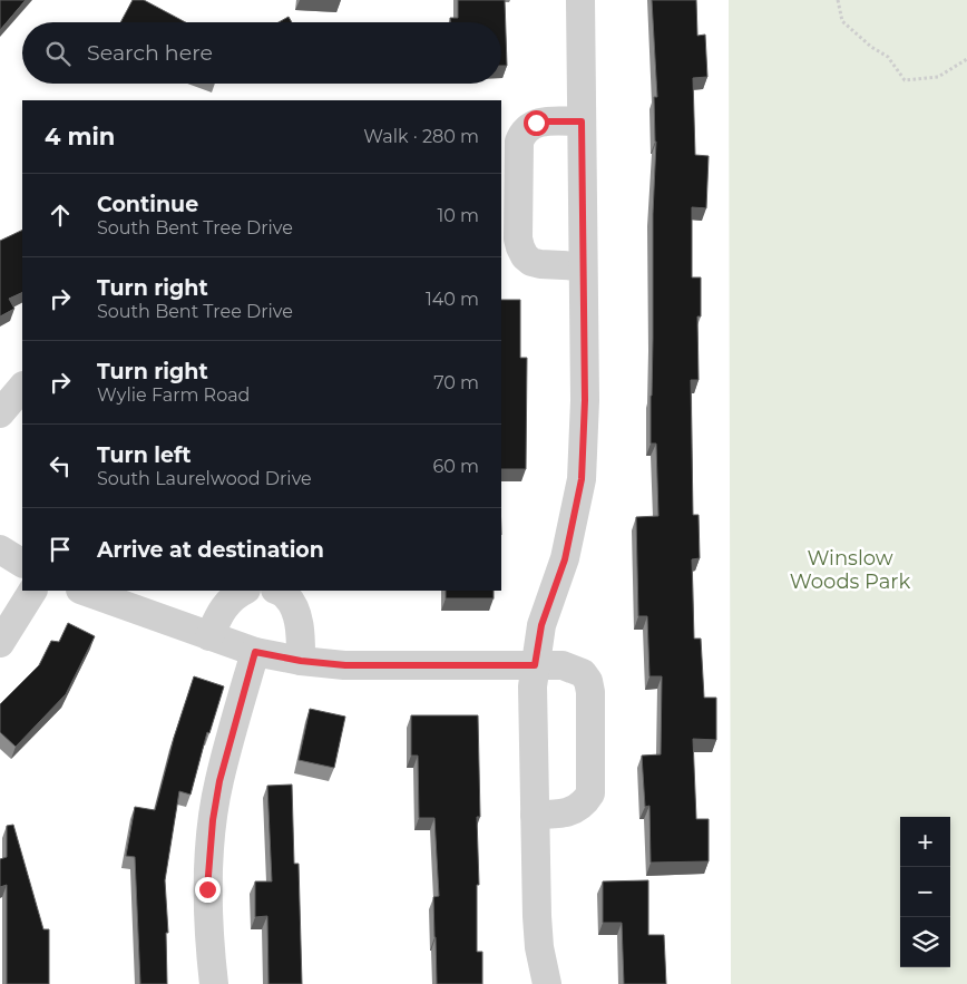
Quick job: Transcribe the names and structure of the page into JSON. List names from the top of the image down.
{
  "parks": ["Winslow Woods Park"],
  "page": {
    "search": "Search here",
    "heading": ["4 min", "Walk · 280 m"],
    "list": [
      ["Continue", "South Bent Tree Drive", "10 m"],
      ["Turn right", "South Bent Tree Drive", "140 m"],
      ["Turn right", "Wylie Farm Road", "70 m"],
      ["Turn left", "South Laurelwood Drive", "60 m"],
      "Arrive at destination"
    ],
    "map_buttons": ["+", "−"]
  }
}
